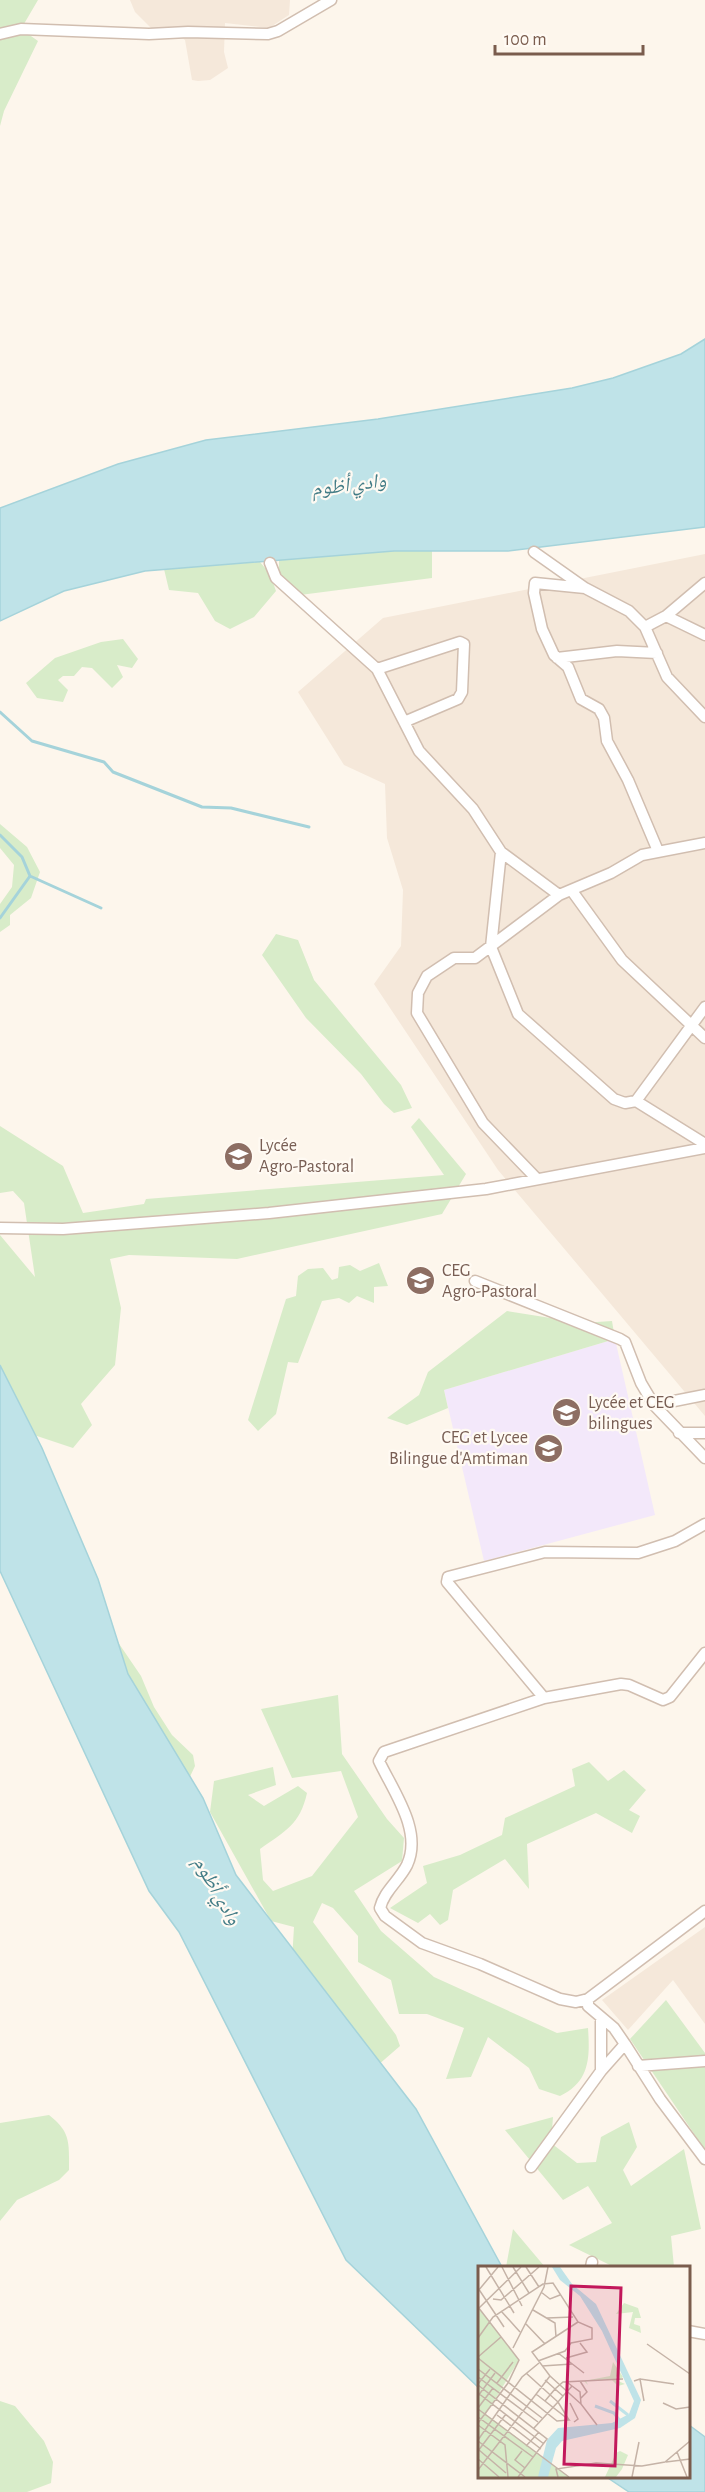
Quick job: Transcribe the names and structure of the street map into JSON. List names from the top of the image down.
{
  "water": ["وادي أظوم"],
  "places": {
    "school or university": [
      "Lycée Agro-Pastoral",
      "CEG Agro-Pastoral",
      "Lycée et CEG bilingues",
      "CEG et Lycee Bilingue d'Amtiman"
    ]
  },
  "scale_bar": "100 m"
}
